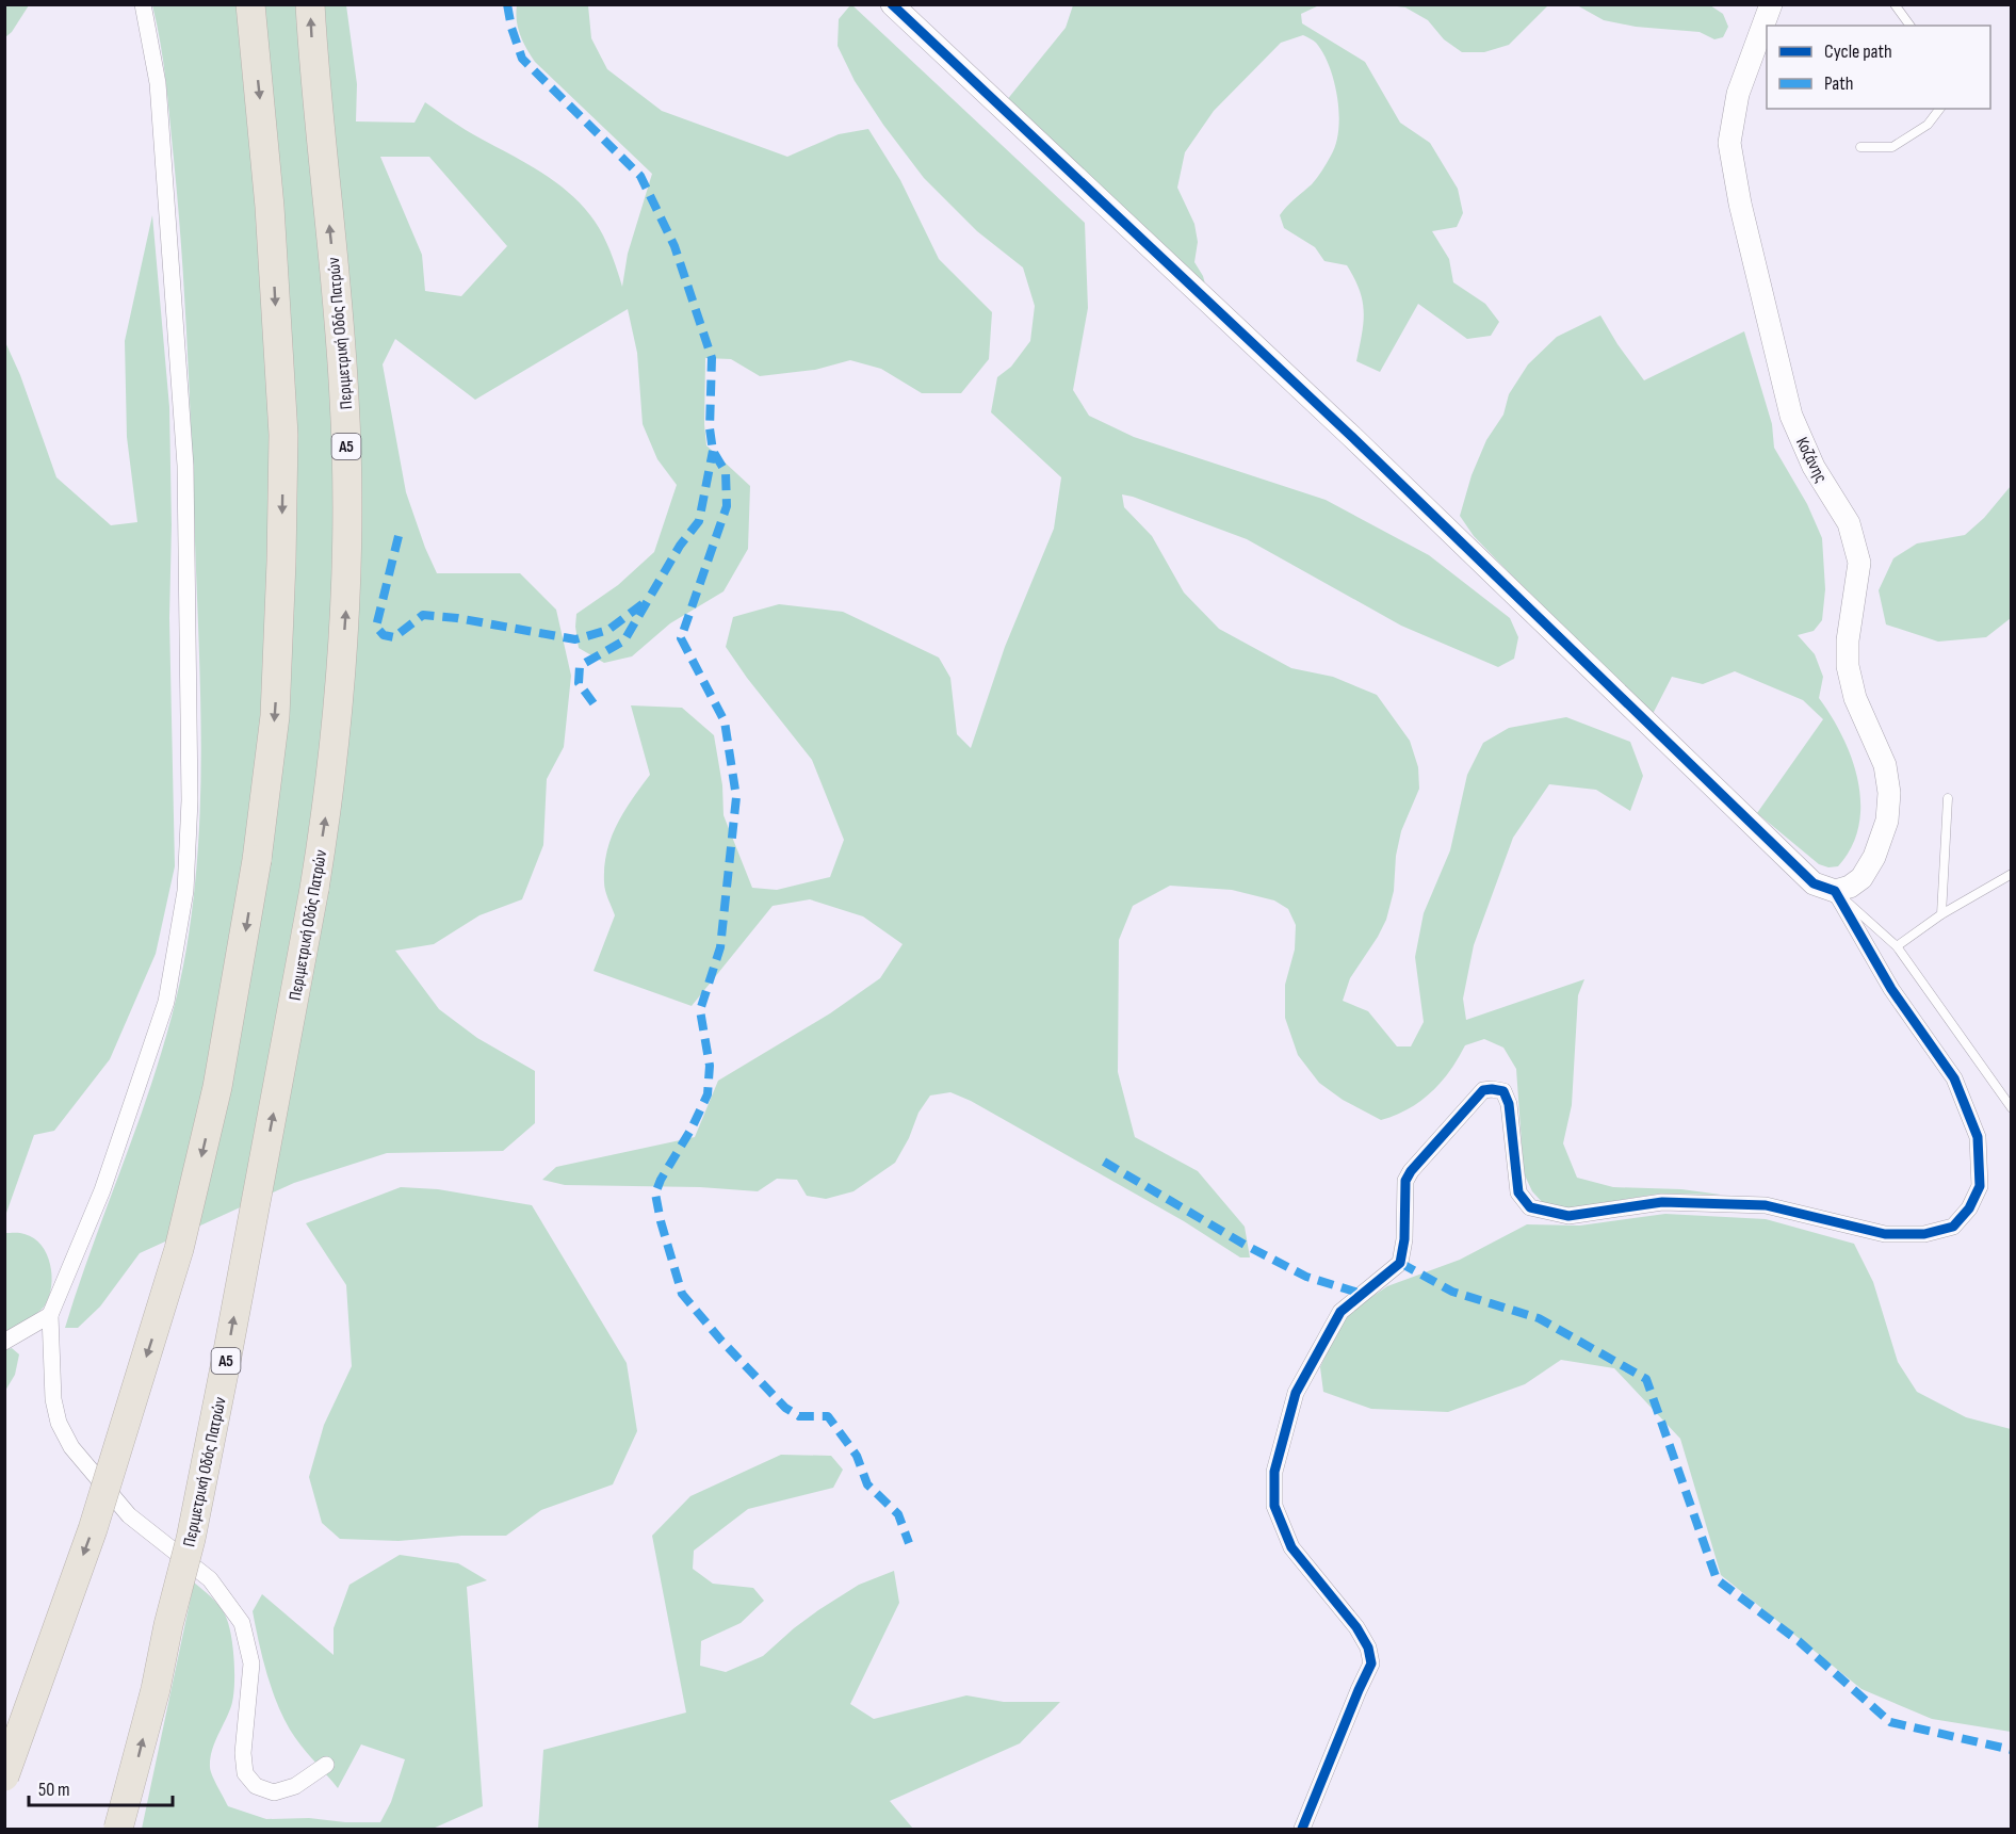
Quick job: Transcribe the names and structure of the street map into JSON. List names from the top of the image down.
{
  "streets": {
    "highway": ["Περιμετρική Οδός Πατρών", "Α5"],
    "street": ["Κοζάνης"]
  },
  "legend": ["Cycle path", "Path"],
  "scale_bar": "50 m"
}
